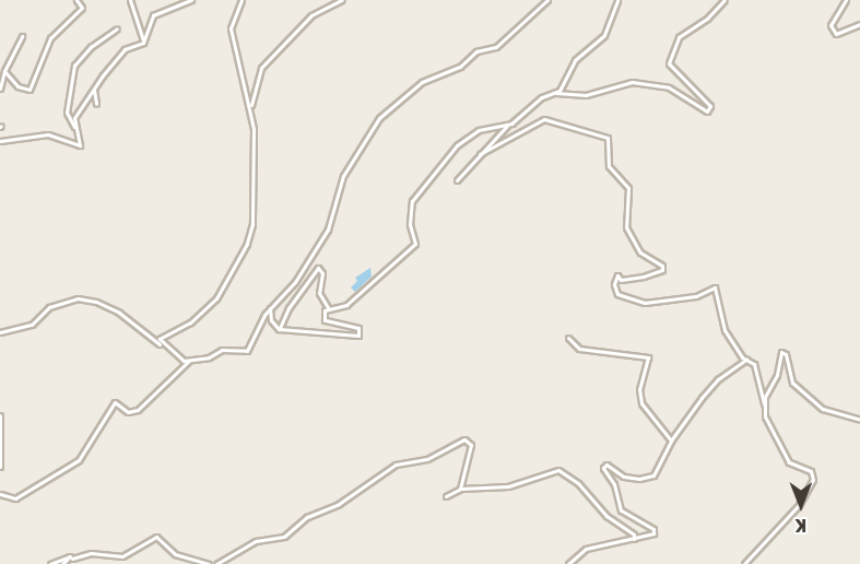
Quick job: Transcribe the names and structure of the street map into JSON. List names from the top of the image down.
{
  "north": "bottom"
}
